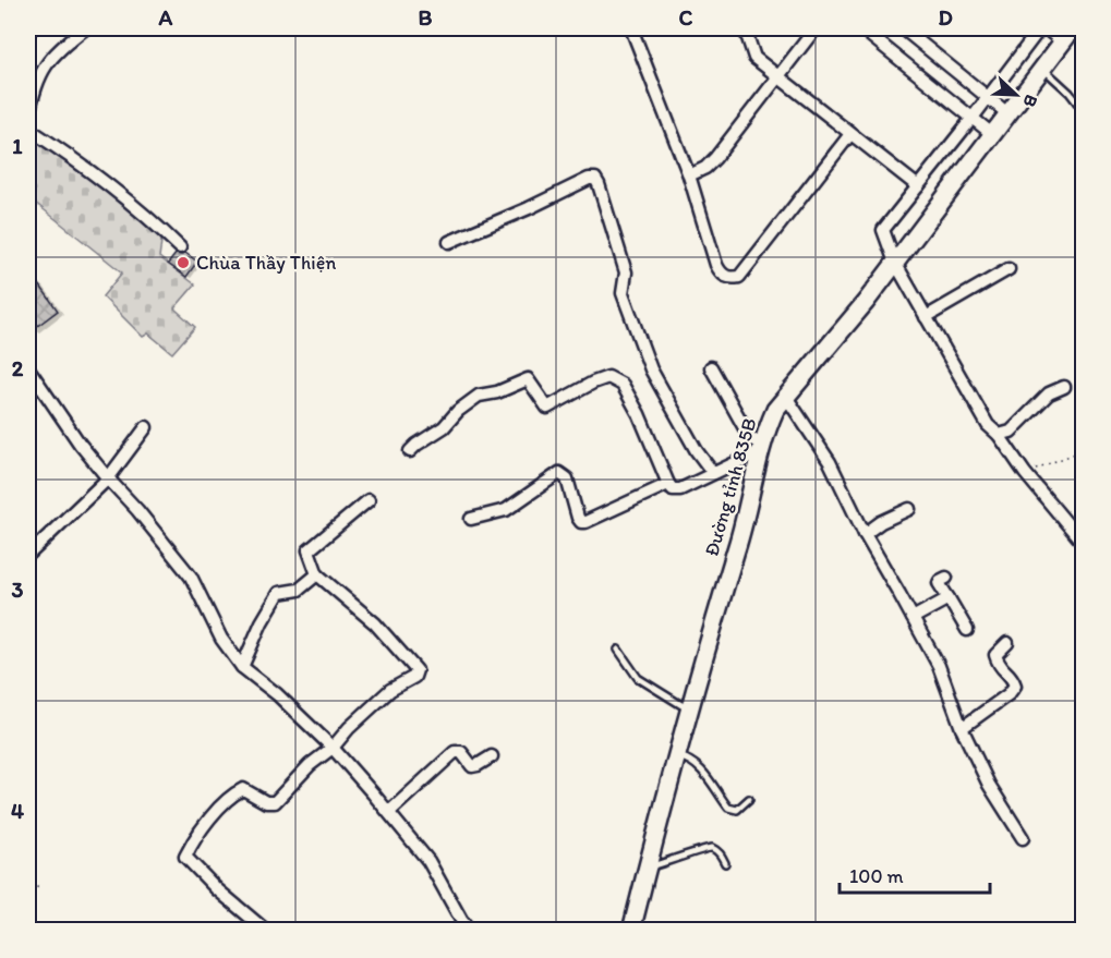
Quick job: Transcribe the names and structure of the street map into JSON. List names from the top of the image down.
{
  "streets": {
    "main road": ["Đường tỉnh 835B"]
  },
  "places": ["Chùa Thầy Thiện"],
  "scale_bar": "100 m",
  "north": "bottom right",
  "grid": {
    "columns": [
      "A",
      "B",
      "C",
      "D"
    ],
    "rows": [
      "1",
      "2",
      "3",
      "4"
    ]
  }
}
